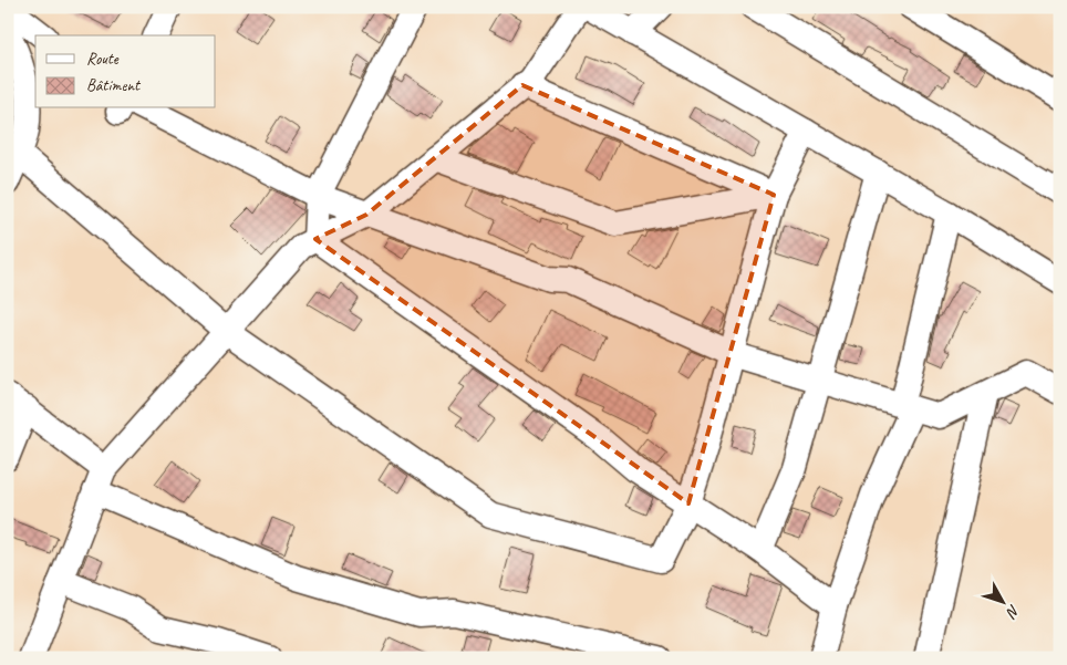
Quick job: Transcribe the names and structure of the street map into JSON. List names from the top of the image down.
{
  "legend": ["Route", "Bâtiment"],
  "north": "bottom right"
}
